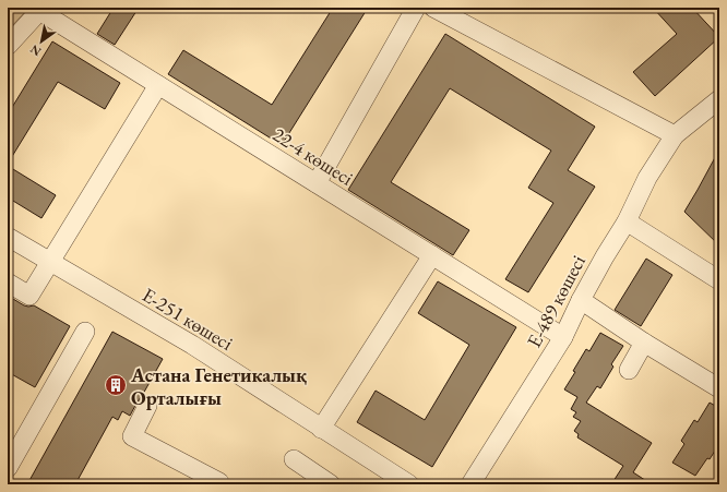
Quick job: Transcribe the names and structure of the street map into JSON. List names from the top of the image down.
{
  "streets": {
    "street": ["22-4 көшесі", "Е-489 көшесі", "Е-251 көшесі"]
  },
  "crossings": [
    ["22-4 көшесі", "Е-489 көшесі"]
  ],
  "places": {
    "building": ["Астана Генетикалық Орталығы"]
  },
  "north": "bottom left"
}
